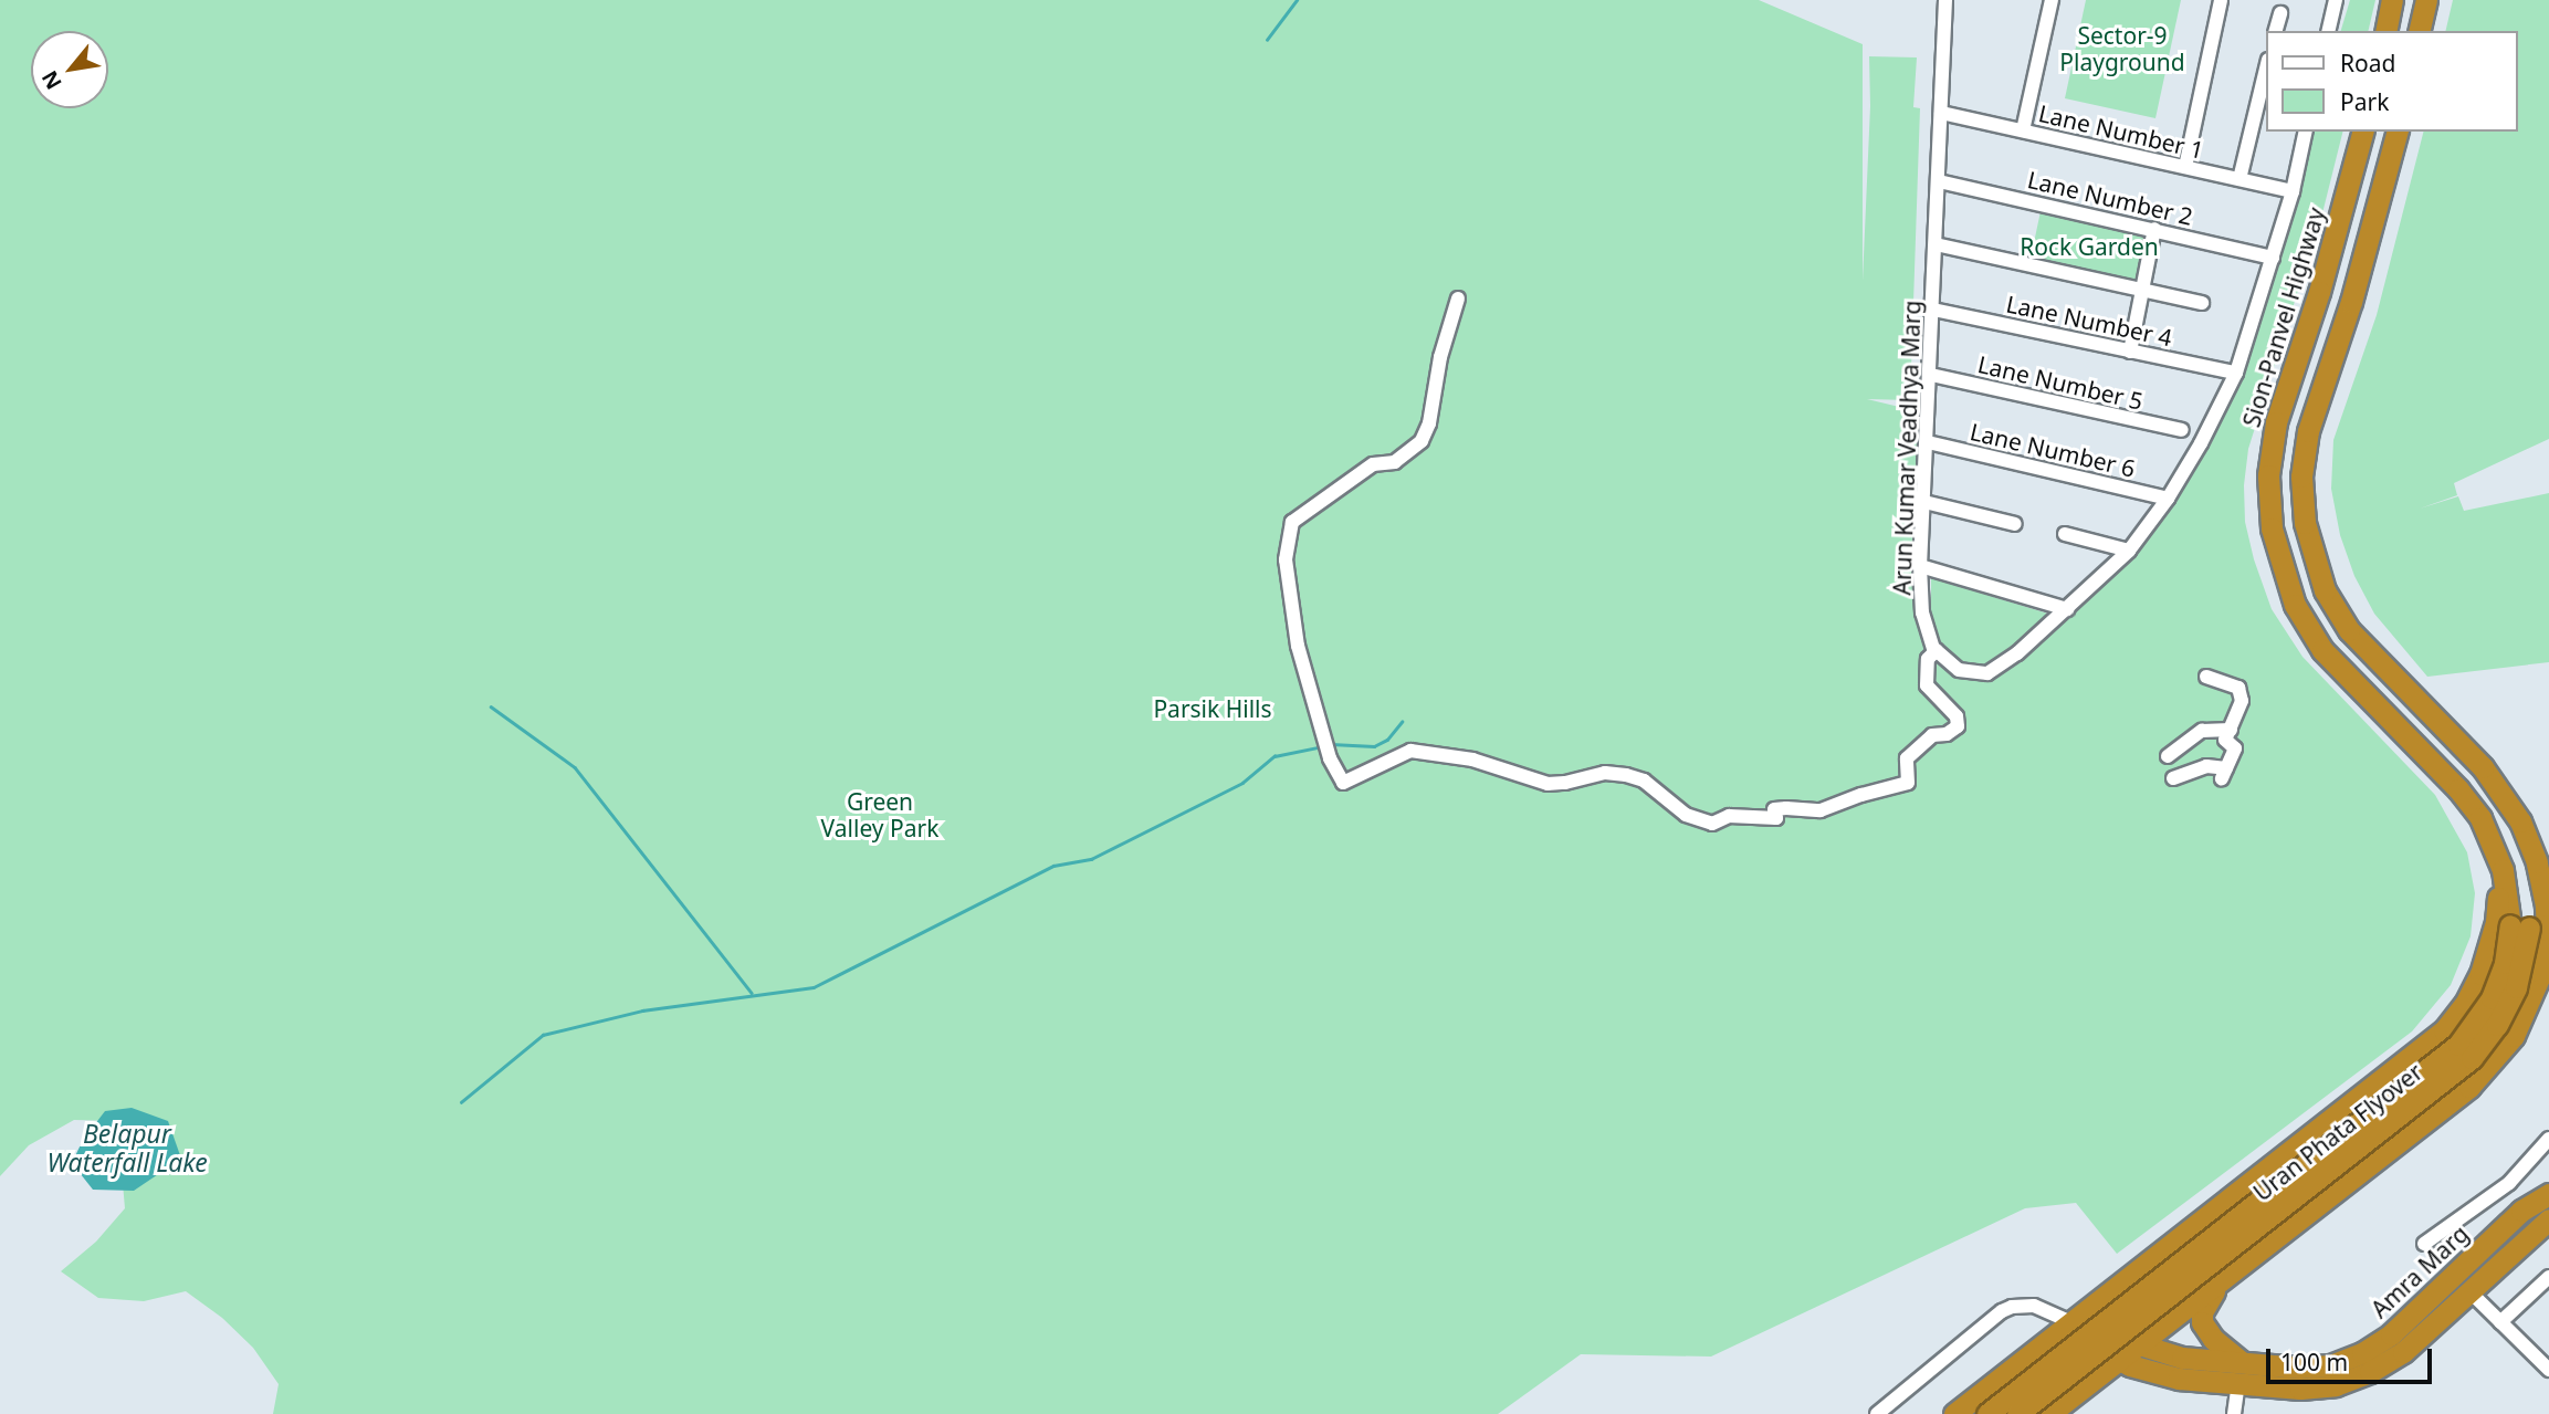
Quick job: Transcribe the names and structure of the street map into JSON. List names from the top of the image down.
{
  "streets": {
    "highway": ["Sion-Panvel Highway", "Uran Phata Flyover", "Amra Marg"],
    "street": [
      "Lane Number 1",
      "Lane Number 2",
      "Lane Number 4",
      "Lane Number 5",
      "Arun Kumar Veadhya Marg",
      "Lane Number 6"
    ]
  },
  "crossings": [
    ["Lane Number 1", "Arun Kumar Veadhya Marg"],
    ["Lane Number 2", "Arun Kumar Veadhya Marg"],
    ["Sion-Panvel Highway", "Uran Phata Flyover"],
    ["Lane Number 4", "Arun Kumar Veadhya Marg"],
    ["Lane Number 5", "Arun Kumar Veadhya Marg"],
    ["Arun Kumar Veadhya Marg", "Lane Number 6"]
  ],
  "water": ["Belapur Waterfall Lake"],
  "parks": [
    "Sector-9 Playground",
    "Rock Garden",
    "Parsik Hills",
    "Green Valley Park"
  ],
  "legend": ["Road", "Park"],
  "scale_bar": "100 m",
  "north": "bottom left"
}
